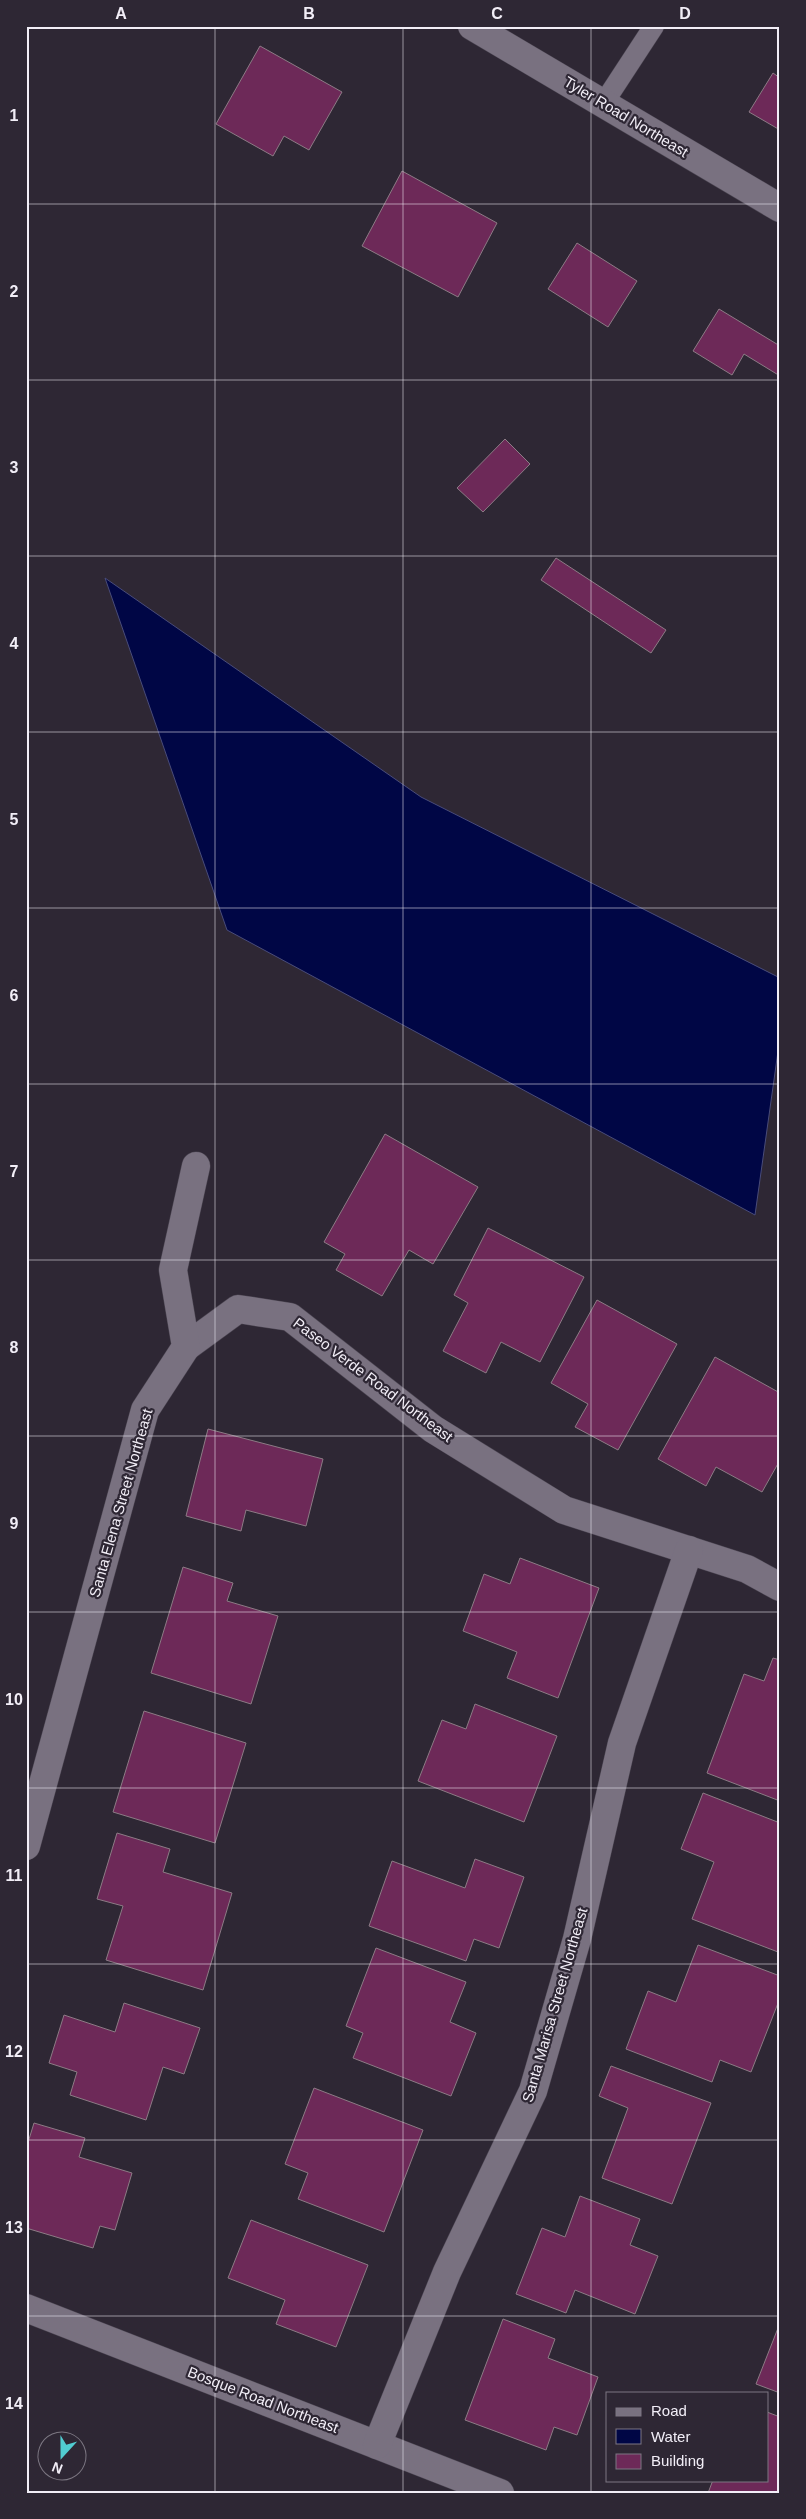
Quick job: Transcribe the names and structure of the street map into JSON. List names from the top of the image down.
{
  "streets": {
    "street": [
      "Tyler Road Northeast",
      "Paseo Verde Road Northeast",
      "Santa Elena Street Northeast",
      "Santa Marisa Street Northeast",
      "Bosque Road Northeast"
    ]
  },
  "crossings": [
    ["Paseo Verde Road Northeast", "Santa Elena Street Northeast"],
    ["Paseo Verde Road Northeast", "Santa Marisa Street Northeast"],
    ["Santa Marisa Street Northeast", "Bosque Road Northeast"]
  ],
  "legend": ["Road", "Water", "Building"],
  "north": "bottom",
  "grid": {
    "columns": [
      "A",
      "B",
      "C",
      "D"
    ],
    "rows": [
      "1",
      "2",
      "3",
      "4",
      "5",
      "6",
      "7",
      "8",
      "9",
      "10",
      "11",
      "12",
      "13",
      "14"
    ]
  }
}
